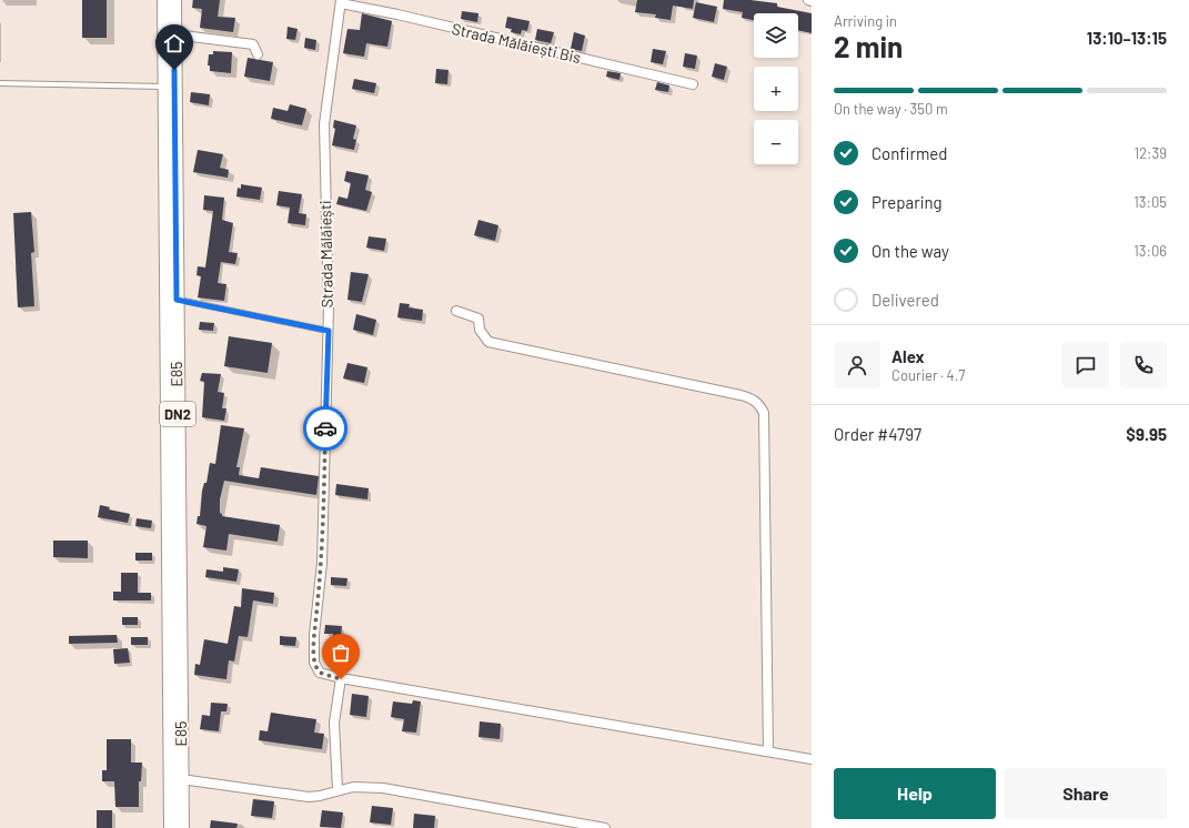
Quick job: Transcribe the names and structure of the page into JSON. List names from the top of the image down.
{
  "streets": {
    "main road": ["E85", "DN2"],
    "street": ["Strada Mălăiești Bis", "Strada Mălăiești"]
  },
  "crossings": [
    ["Strada Mălăiești Bis", "Strada Mălăiești"]
  ],
  "page": {
    "heading": ["2 min", "Arriving in", "13:10–13:15"],
    "panel": [
      "Alex",
      "Courier · 4.7",
      "Order #4797",
      "$9.95"
    ],
    "map_buttons": ["+", "−"],
    "bar": "On the way · 350 m",
    "list": [
      ["Confirmed", "12:39"],
      ["Preparing", "13:05"],
      ["On the way", "13:06"],
      "Delivered"
    ],
    "buttons": ["Help", "Share"]
  }
}
